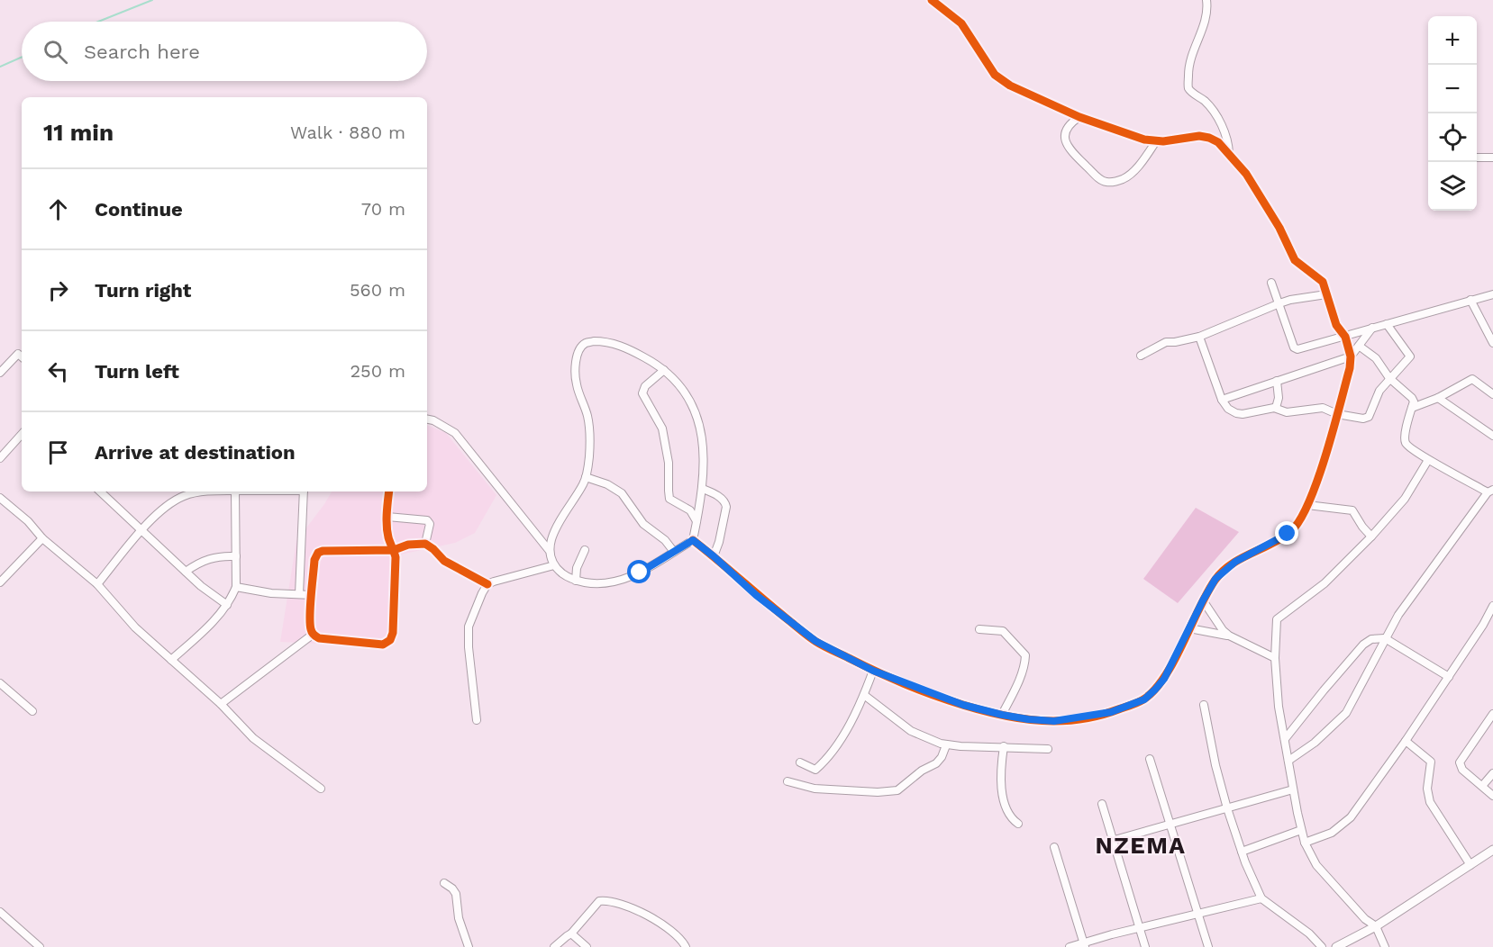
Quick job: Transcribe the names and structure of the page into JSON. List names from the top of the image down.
{
  "districts": ["NZEMA"],
  "page": {
    "map_buttons": ["+", "−"],
    "search": "Search here",
    "heading": ["11 min", "Walk · 880 m"],
    "list": [
      ["Continue", "70 m"],
      ["Turn right", "560 m"],
      ["Turn left", "250 m"],
      "Arrive at destination"
    ]
  }
}
